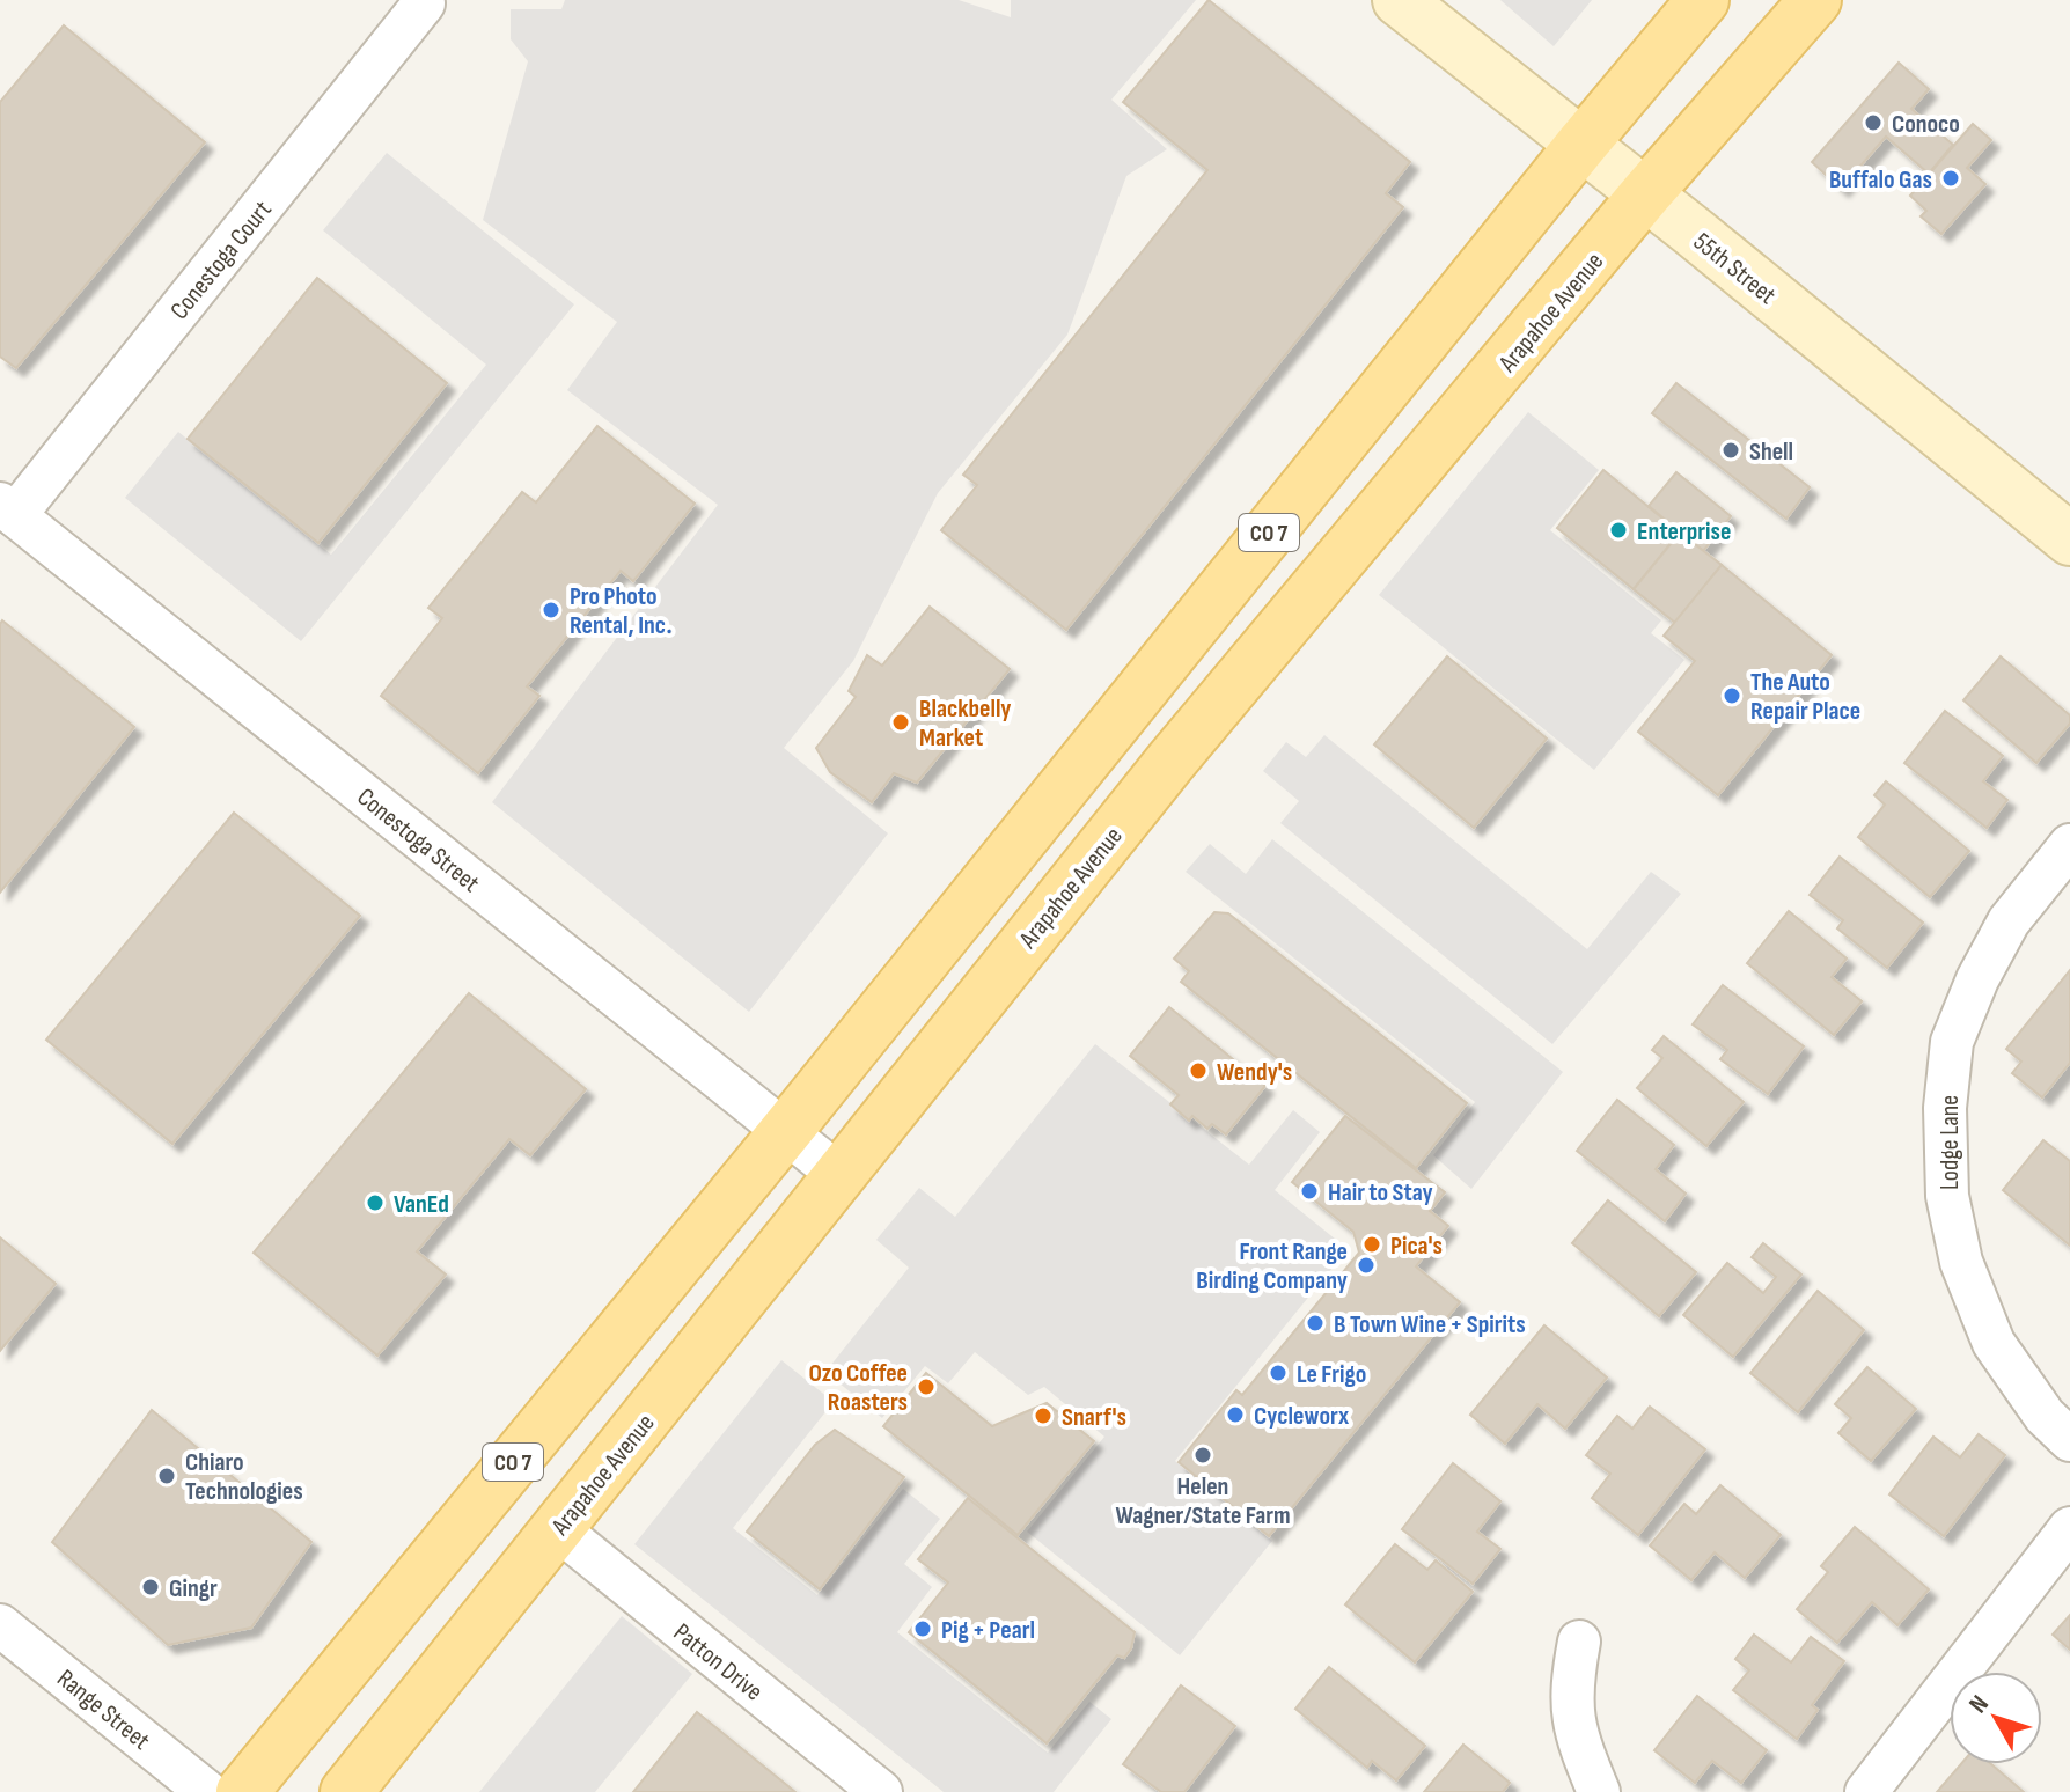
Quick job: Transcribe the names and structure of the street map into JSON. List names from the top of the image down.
{
  "streets": {
    "main road": ["55th Street", "Arapahoe Avenue", "CO 7"],
    "street": [
      "Conestoga Court",
      "Conestoga Street",
      "Lodge Lane",
      "Patton Drive",
      "Range Street"
    ]
  },
  "crossings": [
    ["Conestoga Court", "Conestoga Street"],
    ["55th Street", "Arapahoe Avenue"],
    ["55th Street", "CO 7"],
    ["Arapahoe Avenue", "Conestoga Street"],
    ["Arapahoe Avenue", "Patton Drive"],
    ["CO 7", "Conestoga Street"]
  ],
  "places": [
    "Conoco",
    "Buffalo Gas",
    "Shell",
    "Enterprise",
    "Pro Photo Rental, Inc.",
    "The Auto Repair Place",
    "Blackbelly Market",
    "Wendy's",
    "Hair to Stay",
    "VanEd",
    "Pica's",
    "Front Range Birding Company",
    "B Town Wine + Spirits",
    "Le Frigo",
    "Ozo Coffee Roasters",
    "Cycleworx",
    "Snarf's",
    "Helen Wagner/State Farm",
    "Chiaro Technologies",
    "Gingr",
    "Pig + Pearl"
  ],
  "north": "top left"
}
